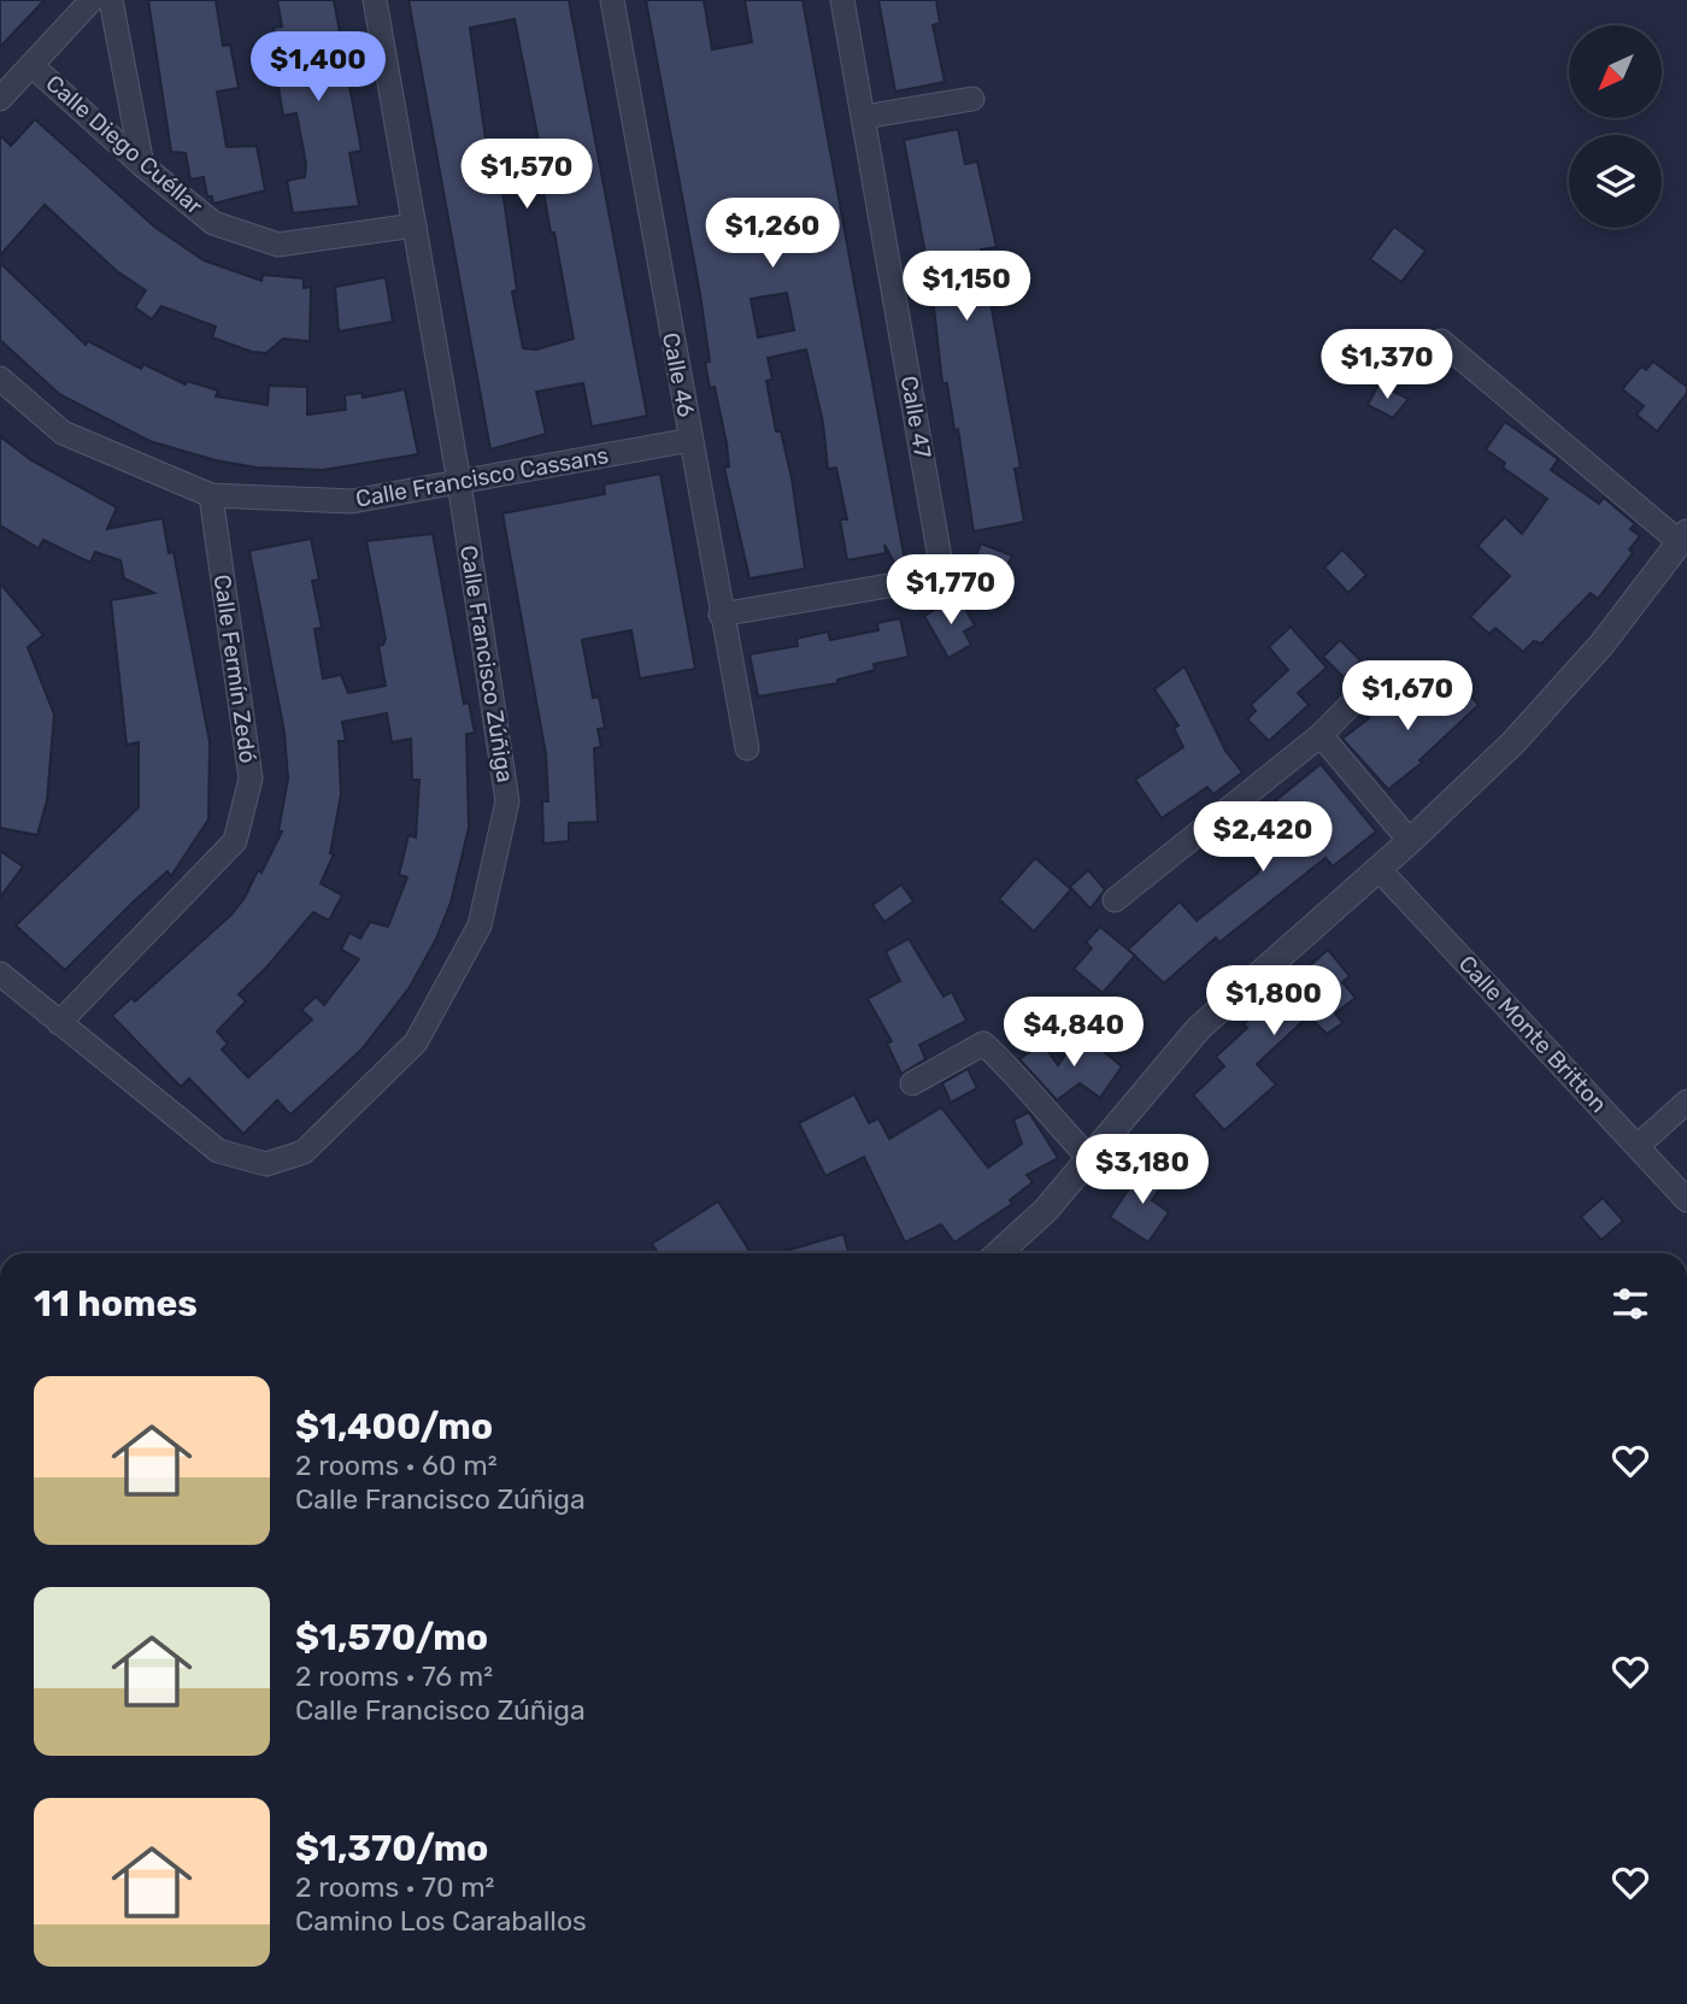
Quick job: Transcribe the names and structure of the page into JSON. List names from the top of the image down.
{
  "streets": {
    "street": [
      "Calle Diego Cuéllar",
      "Calle 46",
      "Calle 47",
      "Calle Francisco Cassans",
      "Calle Francisco Zúñiga",
      "Calle Fermín Zedó",
      "Calle Monte Britton"
    ]
  },
  "crossings": [
    ["Calle Diego Cuéllar", "Calle Francisco Zúñiga"],
    ["Calle 46", "Calle 47"],
    ["Calle 46", "Calle Francisco Cassans"],
    ["Calle Francisco Cassans", "Calle Francisco Zúñiga"],
    ["Calle Francisco Cassans", "Calle Fermín Zedó"],
    ["Calle Francisco Zúñiga", "Calle Fermín Zedó"]
  ],
  "north": "bottom left",
  "page": {
    "price": [
      "$1,400",
      "$1,570",
      "$1,260",
      "$1,150",
      "$1,370",
      "$1,770",
      "$1,670",
      "$2,420",
      "$1,800",
      "$4,840",
      "$3,180"
    ],
    "heading": "11 homes",
    "list": [
      {
        "name": "$1,400/mo",
        "note": "2 rooms · 60 m² · Calle Francisco Zúñiga"
      },
      {
        "name": "$1,570/mo",
        "note": "2 rooms · 76 m² · Calle Francisco Zúñiga"
      },
      {
        "name": "$1,370/mo",
        "note": "2 rooms · 70 m² · Camino Los Caraballos"
      }
    ]
  }
}
